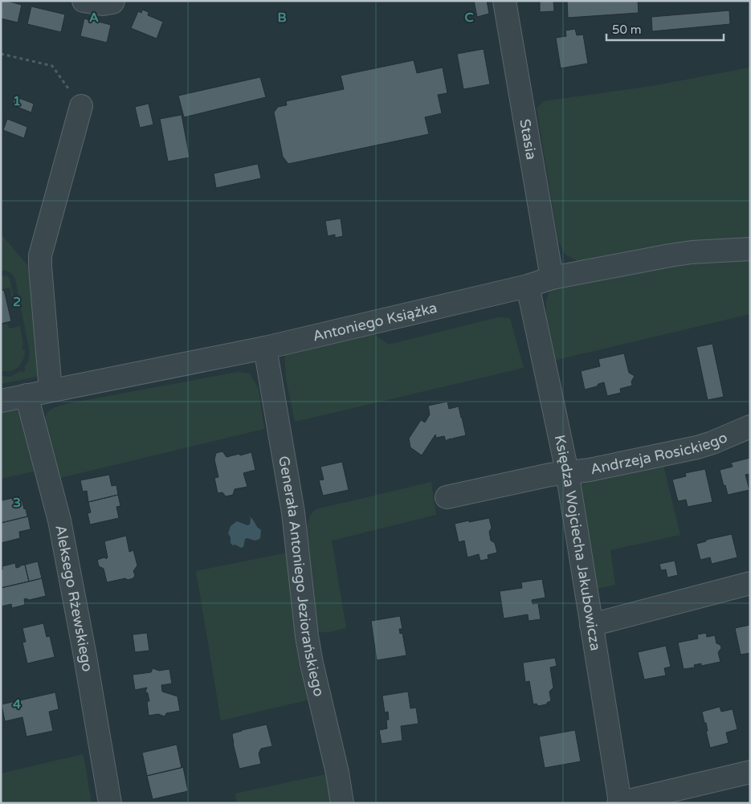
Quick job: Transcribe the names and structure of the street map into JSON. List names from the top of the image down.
{
  "streets": {
    "street": [
      "Stasia",
      "Antoniego Książka",
      "Andrzeja Rosickiego",
      "Księdza Wojciecha Jakubowicza",
      "Generała Antoniego Jeziorańskiego",
      "Aleksego Rżewskiego"
    ]
  },
  "crossings": [
    ["Stasia", "Antoniego Książka"],
    ["Antoniego Książka", "Księdza Wojciecha Jakubowicza"],
    ["Antoniego Książka", "Generała Antoniego Jeziorańskiego"],
    ["Antoniego Książka", "Aleksego Rżewskiego"],
    ["Andrzeja Rosickiego", "Księdza Wojciecha Jakubowicza"]
  ],
  "scale_bar": "50 m",
  "grid": {
    "columns": ["A", "B", "C"],
    "rows": [
      "1",
      "2",
      "3",
      "4"
    ]
  }
}
